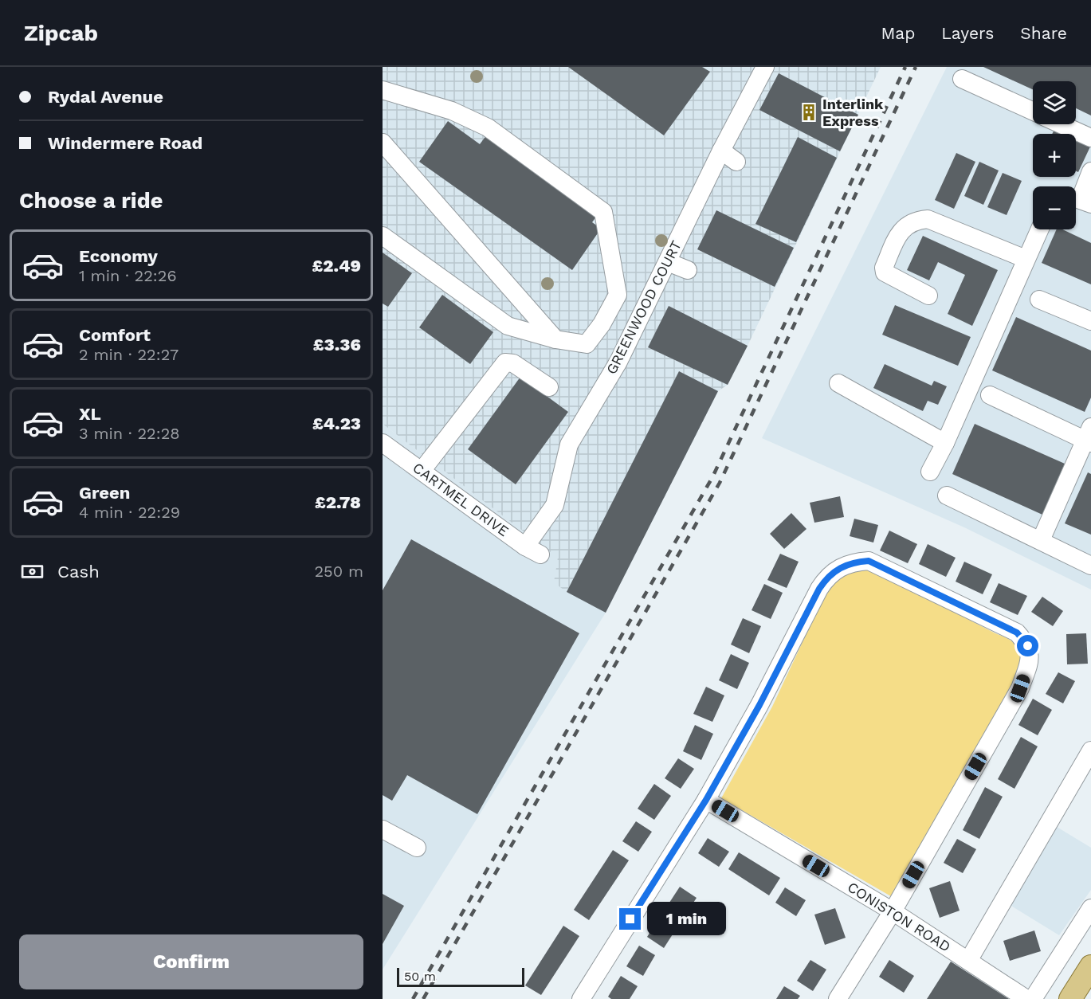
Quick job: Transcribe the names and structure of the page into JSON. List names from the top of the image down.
{
  "streets": {
    "street": ["GREENWOOD COURT", "CARTMEL DRIVE", "CONISTON ROAD"]
  },
  "crossings": [
    ["GREENWOOD COURT", "CARTMEL DRIVE"]
  ],
  "places": {
    "building": ["Interlink Express"]
  },
  "scale_bar": "50 m",
  "page": {
    "header": "Zipcab",
    "nav": ["Map", "Layers", "Share"],
    "banner": ["Rydal Avenue", "Windermere Road"],
    "map_buttons": ["+", "−"],
    "heading": "Choose a ride",
    "list": [
      {
        "name": "Economy",
        "note": "1 min · 22:26",
        "value": "£2.49"
      },
      {
        "name": "Comfort",
        "note": "2 min · 22:27",
        "value": "£3.36"
      },
      {
        "name": "XL",
        "note": "3 min · 22:28",
        "value": "£4.23"
      },
      {
        "name": "Green",
        "note": "4 min · 22:29",
        "value": "£2.78"
      }
    ],
    "pay": ["Cash", "250 m"],
    "bubble": "1 min",
    "buttons": "Confirm",
    "scale": "50 m"
  }
}
